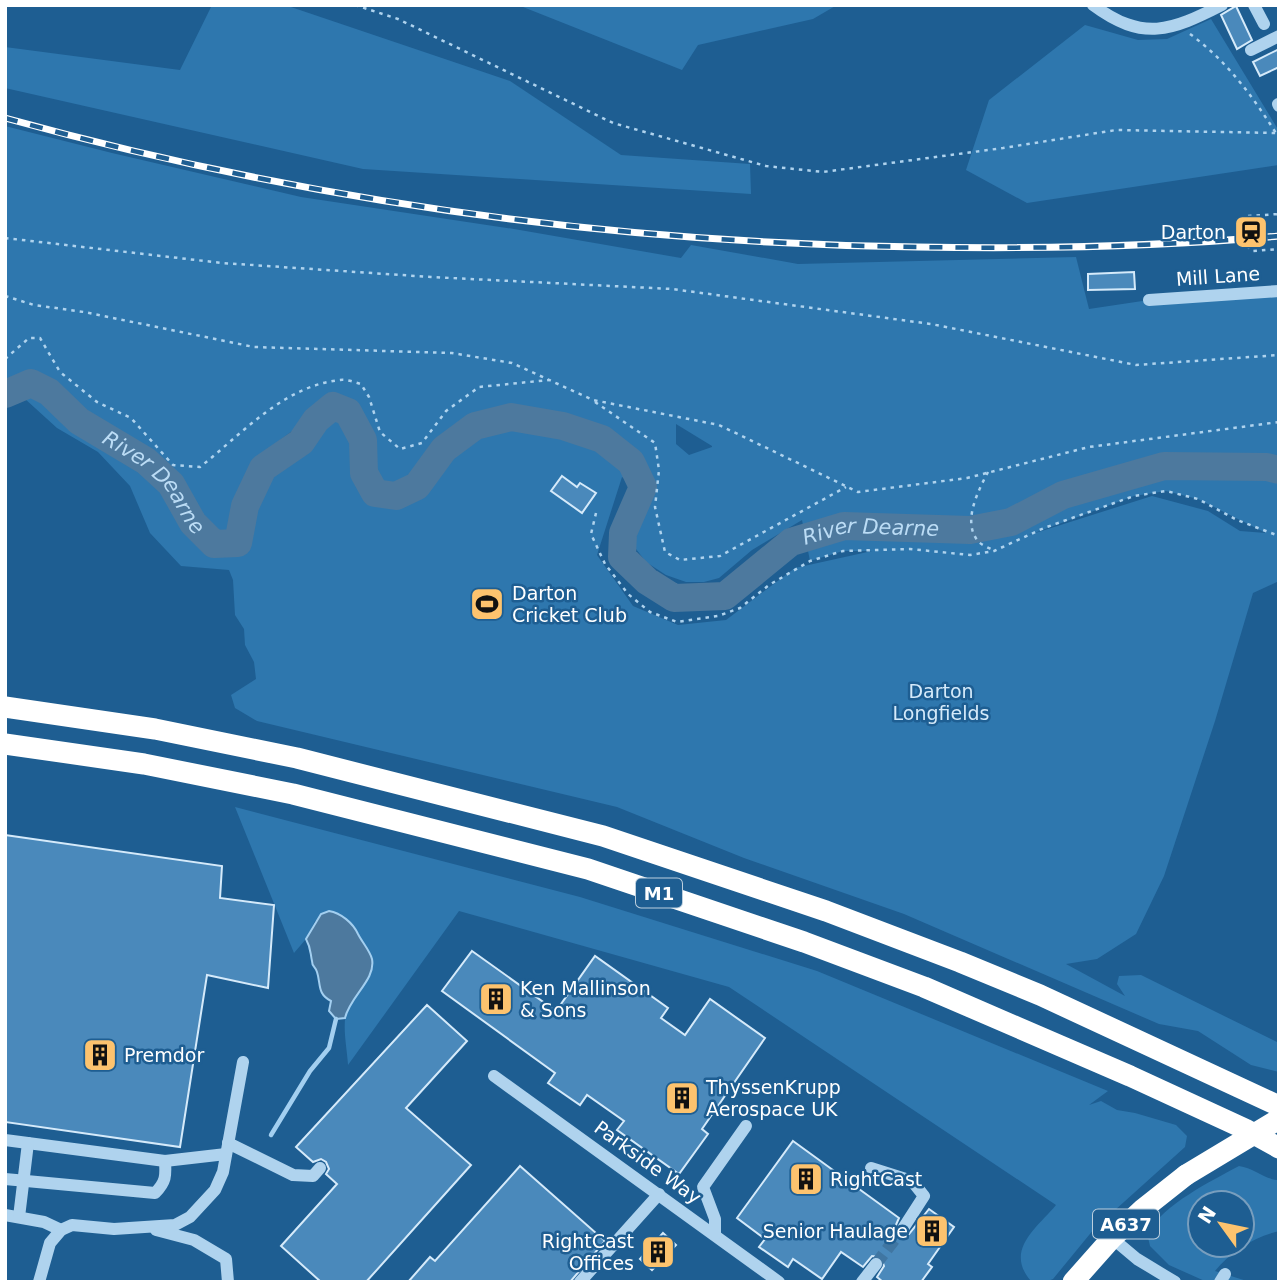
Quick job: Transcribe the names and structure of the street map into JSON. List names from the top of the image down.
{
  "streets": {
    "highway": ["M1", "A637"],
    "street": ["Mill Lane", "Parkside Way"]
  },
  "water": ["River Dearne"],
  "parks": ["Darton Longfields"],
  "places": {
    "station": ["Darton"],
    "sports": ["Darton Cricket Club"],
    "building": [
      "Ken Mallinson & Sons",
      "Premdor",
      "ThyssenKrupp Aerospace UK",
      "RightCast",
      "Senior Haulage",
      "RightCast Offices"
    ]
  },
  "north": "top left"
}
